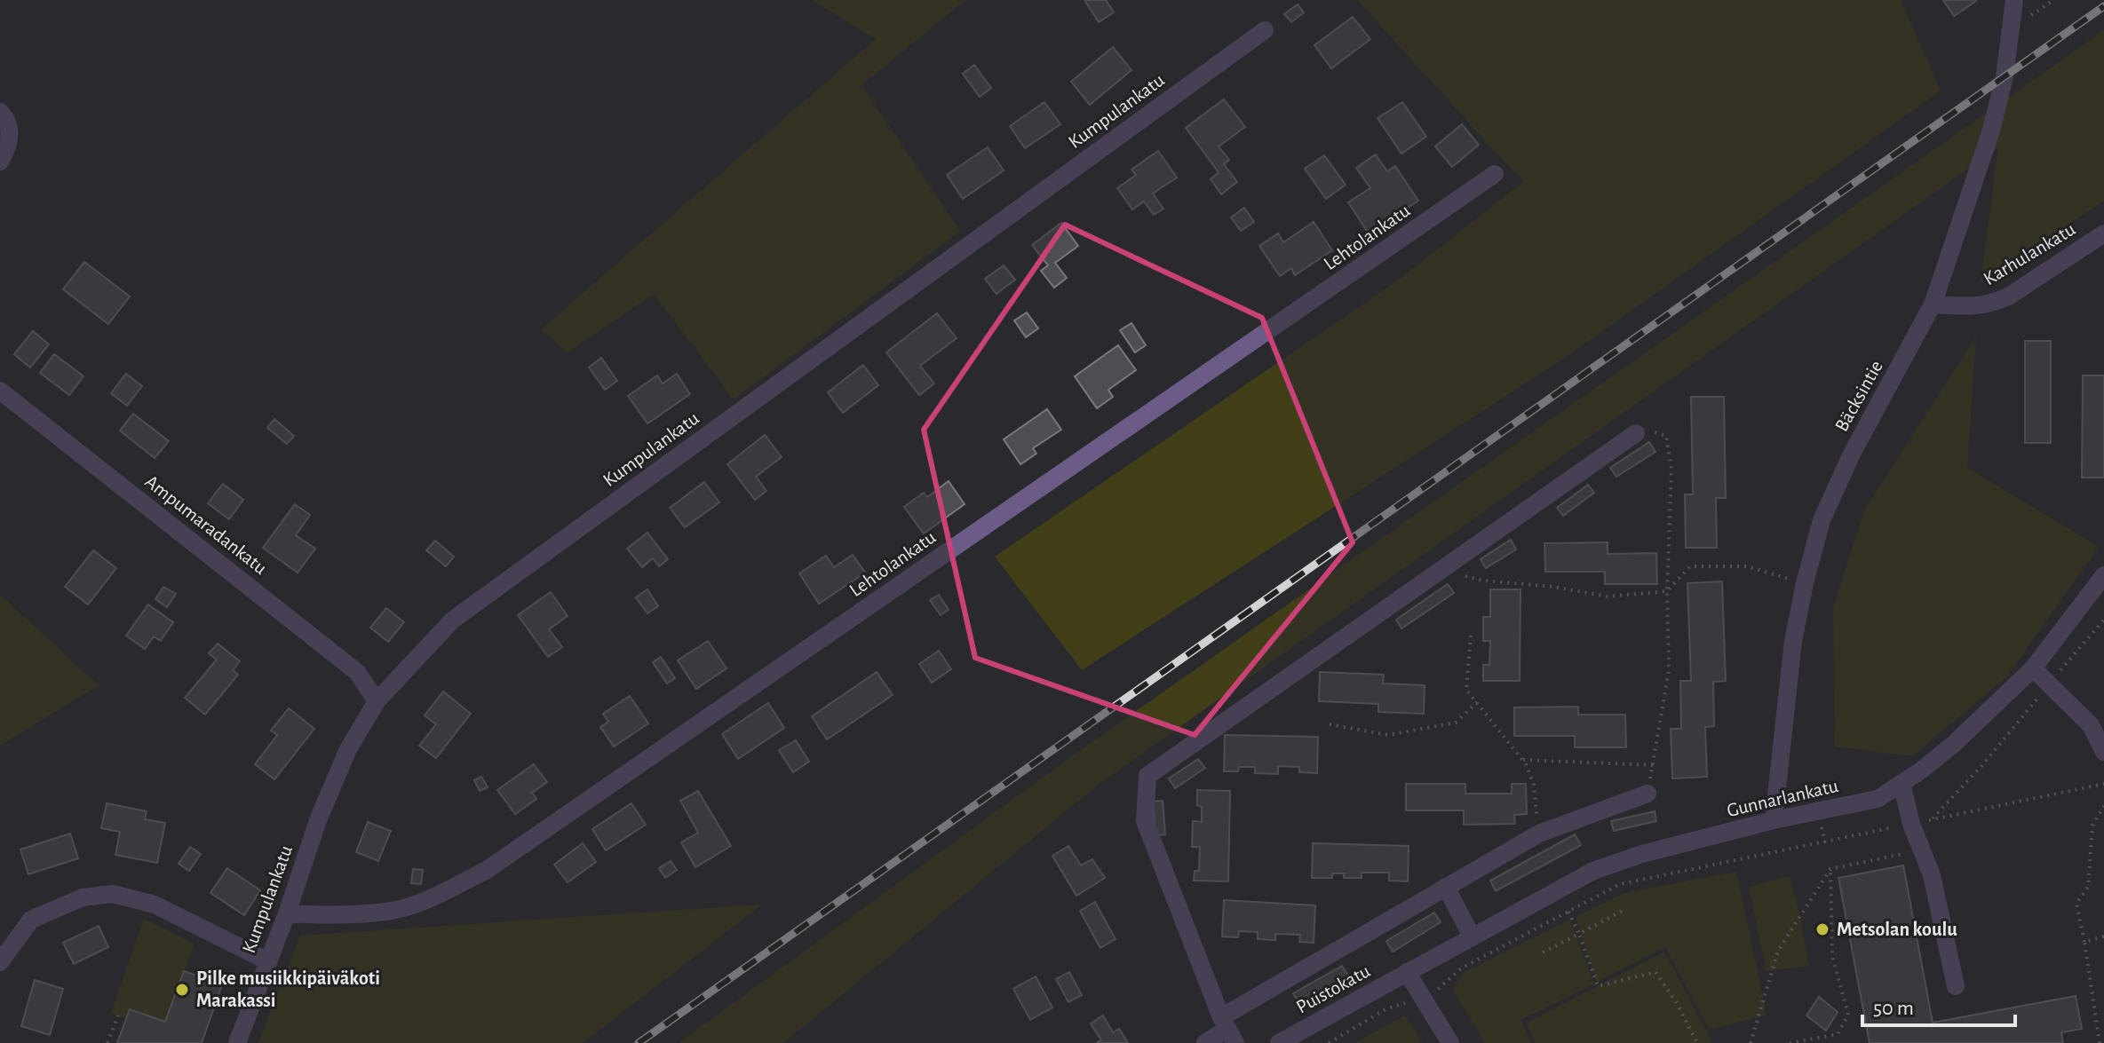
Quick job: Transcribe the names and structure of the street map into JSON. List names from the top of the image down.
{
  "streets": {
    "street": [
      "Kumpulankatu",
      "Lehtolankatu",
      "Karhulankatu",
      "Bäcksintie",
      "Ampumaradankatu",
      "Gunnarlankatu",
      "Puistokatu"
    ]
  },
  "crossings": [
    ["Kumpulankatu", "Lehtolankatu"],
    ["Kumpulankatu", "Ampumaradankatu"],
    ["Karhulankatu", "Bäcksintie"],
    ["Bäcksintie", "Gunnarlankatu"],
    ["Gunnarlankatu", "Puistokatu"]
  ],
  "places": ["Metsolan koulu", "Pilke musiikkipäiväkoti Marakassi"],
  "scale_bar": "50 m"
}
